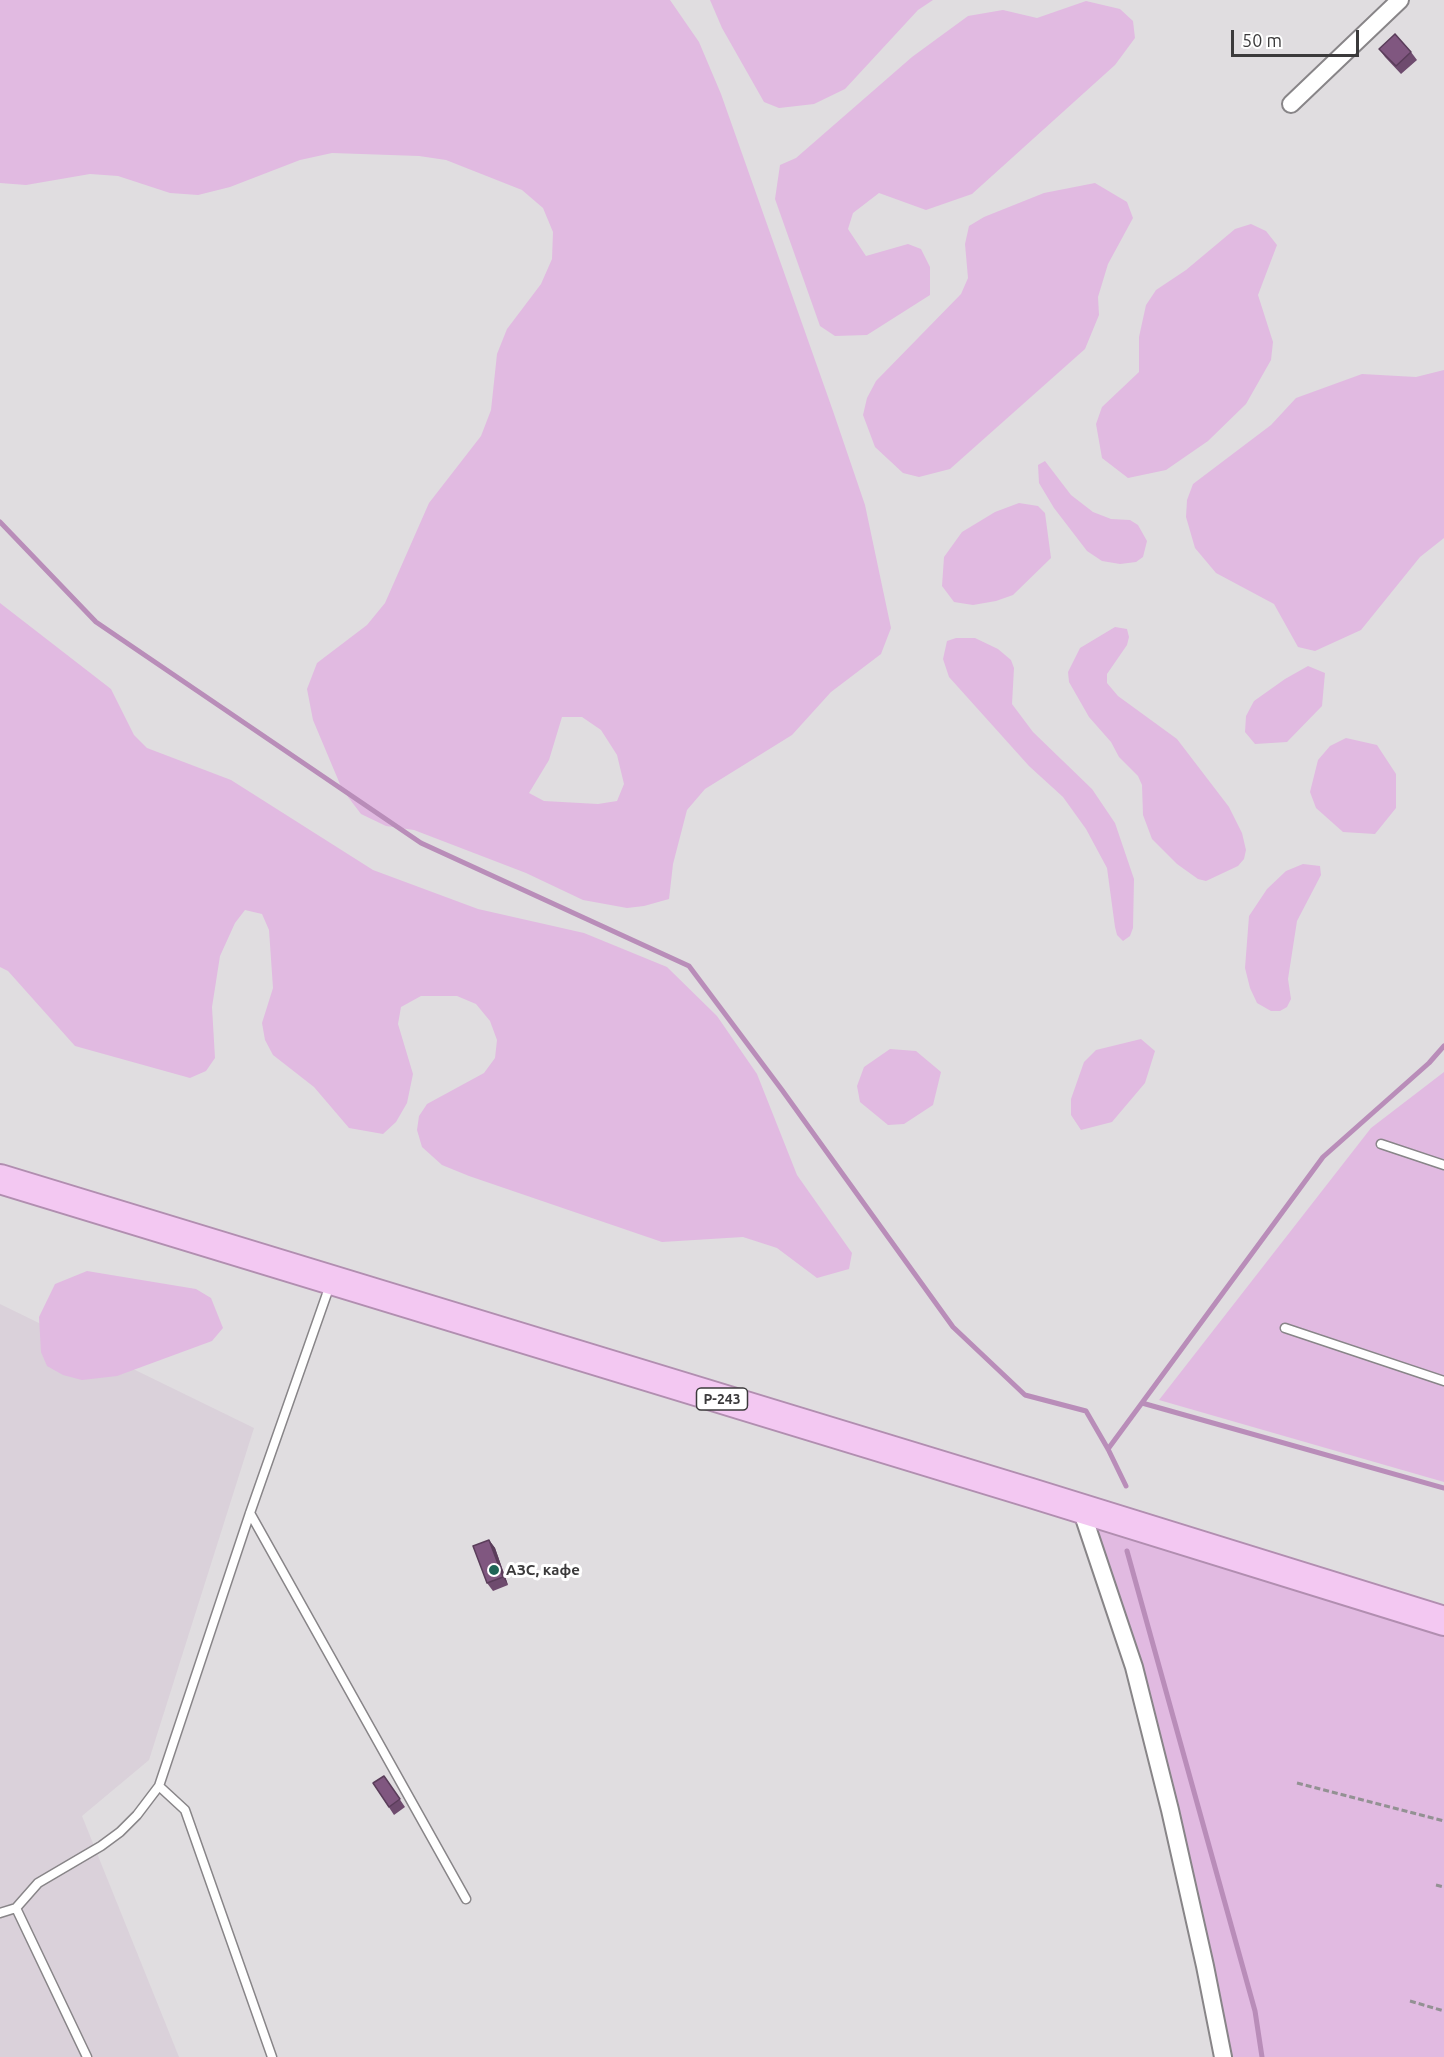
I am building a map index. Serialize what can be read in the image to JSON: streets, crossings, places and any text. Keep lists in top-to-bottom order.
{
  "streets": {
    "highway": ["Р-243"]
  },
  "places": ["АЗС, кафе"],
  "scale_bar": "50 m"
}
